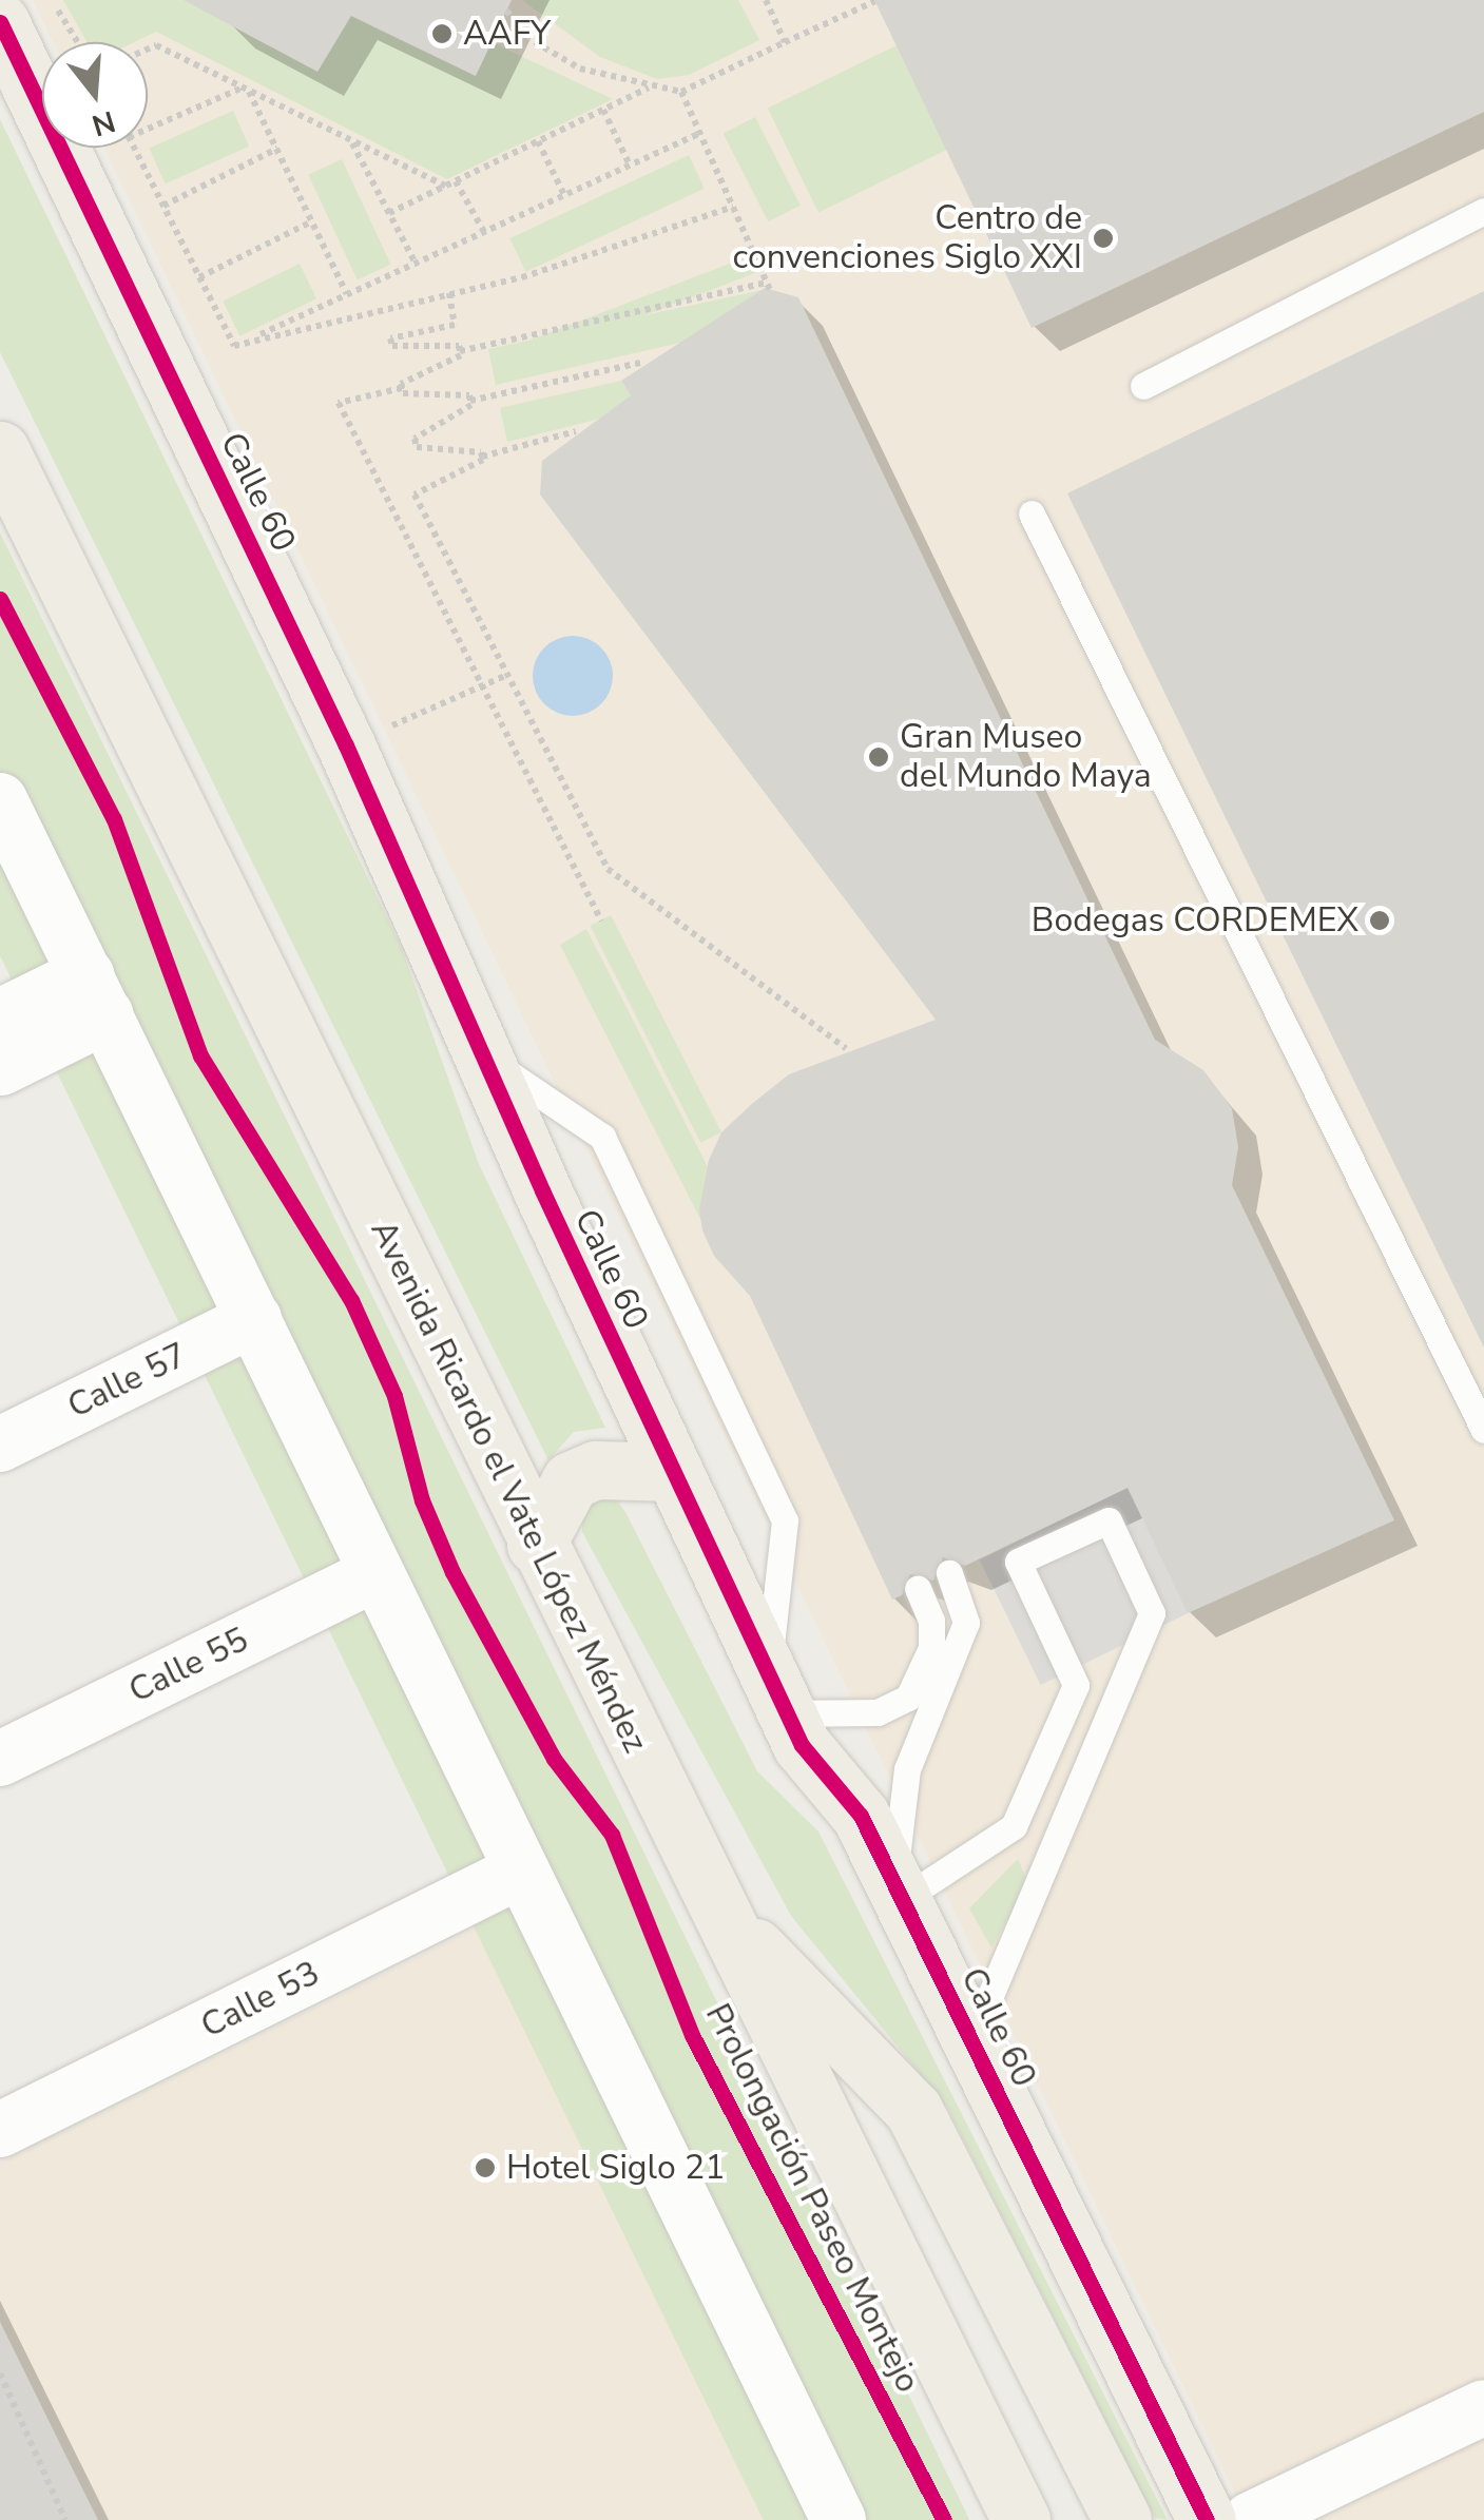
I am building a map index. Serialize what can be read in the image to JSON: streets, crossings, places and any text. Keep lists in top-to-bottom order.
{
  "streets": {
    "main road": ["Calle 60", "Avenida Ricardo el Vate López Méndez"],
    "street": ["Calle 57", "Calle 55", "Calle 53"],
    "cycle path": ["Prolongación Paseo Montejo"]
  },
  "places": [
    "AAFY",
    "Centro de convenciones Siglo XXI",
    "Gran Museo del Mundo Maya",
    "Bodegas CORDEMEX",
    "Hotel Siglo 21"
  ],
  "north": "bottom"
}
